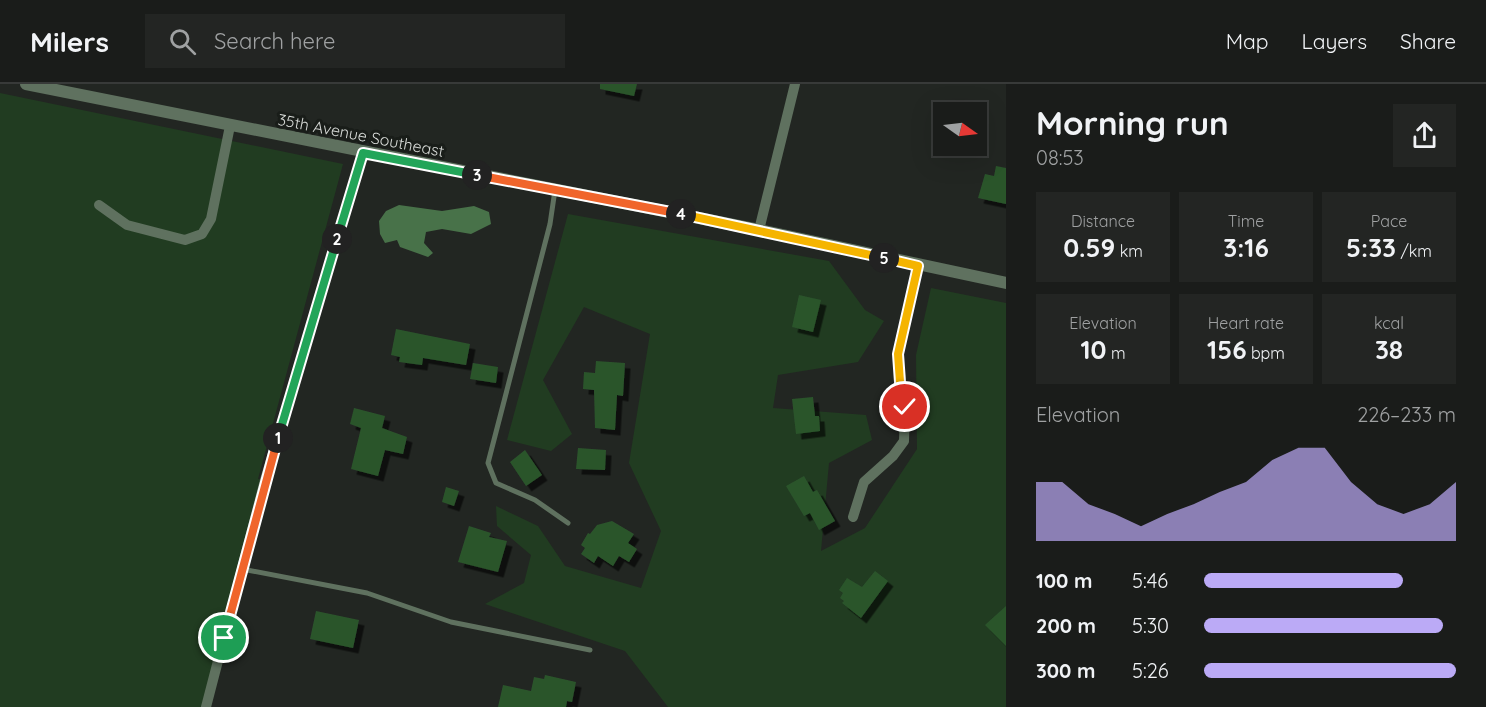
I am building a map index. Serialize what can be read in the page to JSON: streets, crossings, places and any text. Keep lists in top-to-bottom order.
{
  "streets": {
    "street": ["35th Avenue Southeast"]
  },
  "north": "right",
  "page": {
    "header": "Milers",
    "search": "Search here",
    "nav": ["Map", "Layers", "Share"],
    "heading": ["Morning run", "08:53"],
    "pins": [
      "3",
      "4",
      "2",
      "5",
      "1"
    ],
    "stats": [
      ["Distance", "0.59 km"],
      ["Time", "3:16"],
      ["Pace", "5:33 /km"],
      ["Elevation", "10 m"],
      ["Heart rate", "156 bpm"],
      ["kcal", "38"]
    ],
    "chart": ["Elevation", "226–233 m"],
    "list": [
      {
        "name": "100 m",
        "note": "5:46"
      },
      {
        "name": "200 m",
        "note": "5:30"
      },
      {
        "name": "300 m",
        "note": "5:26"
      }
    ]
  }
}
